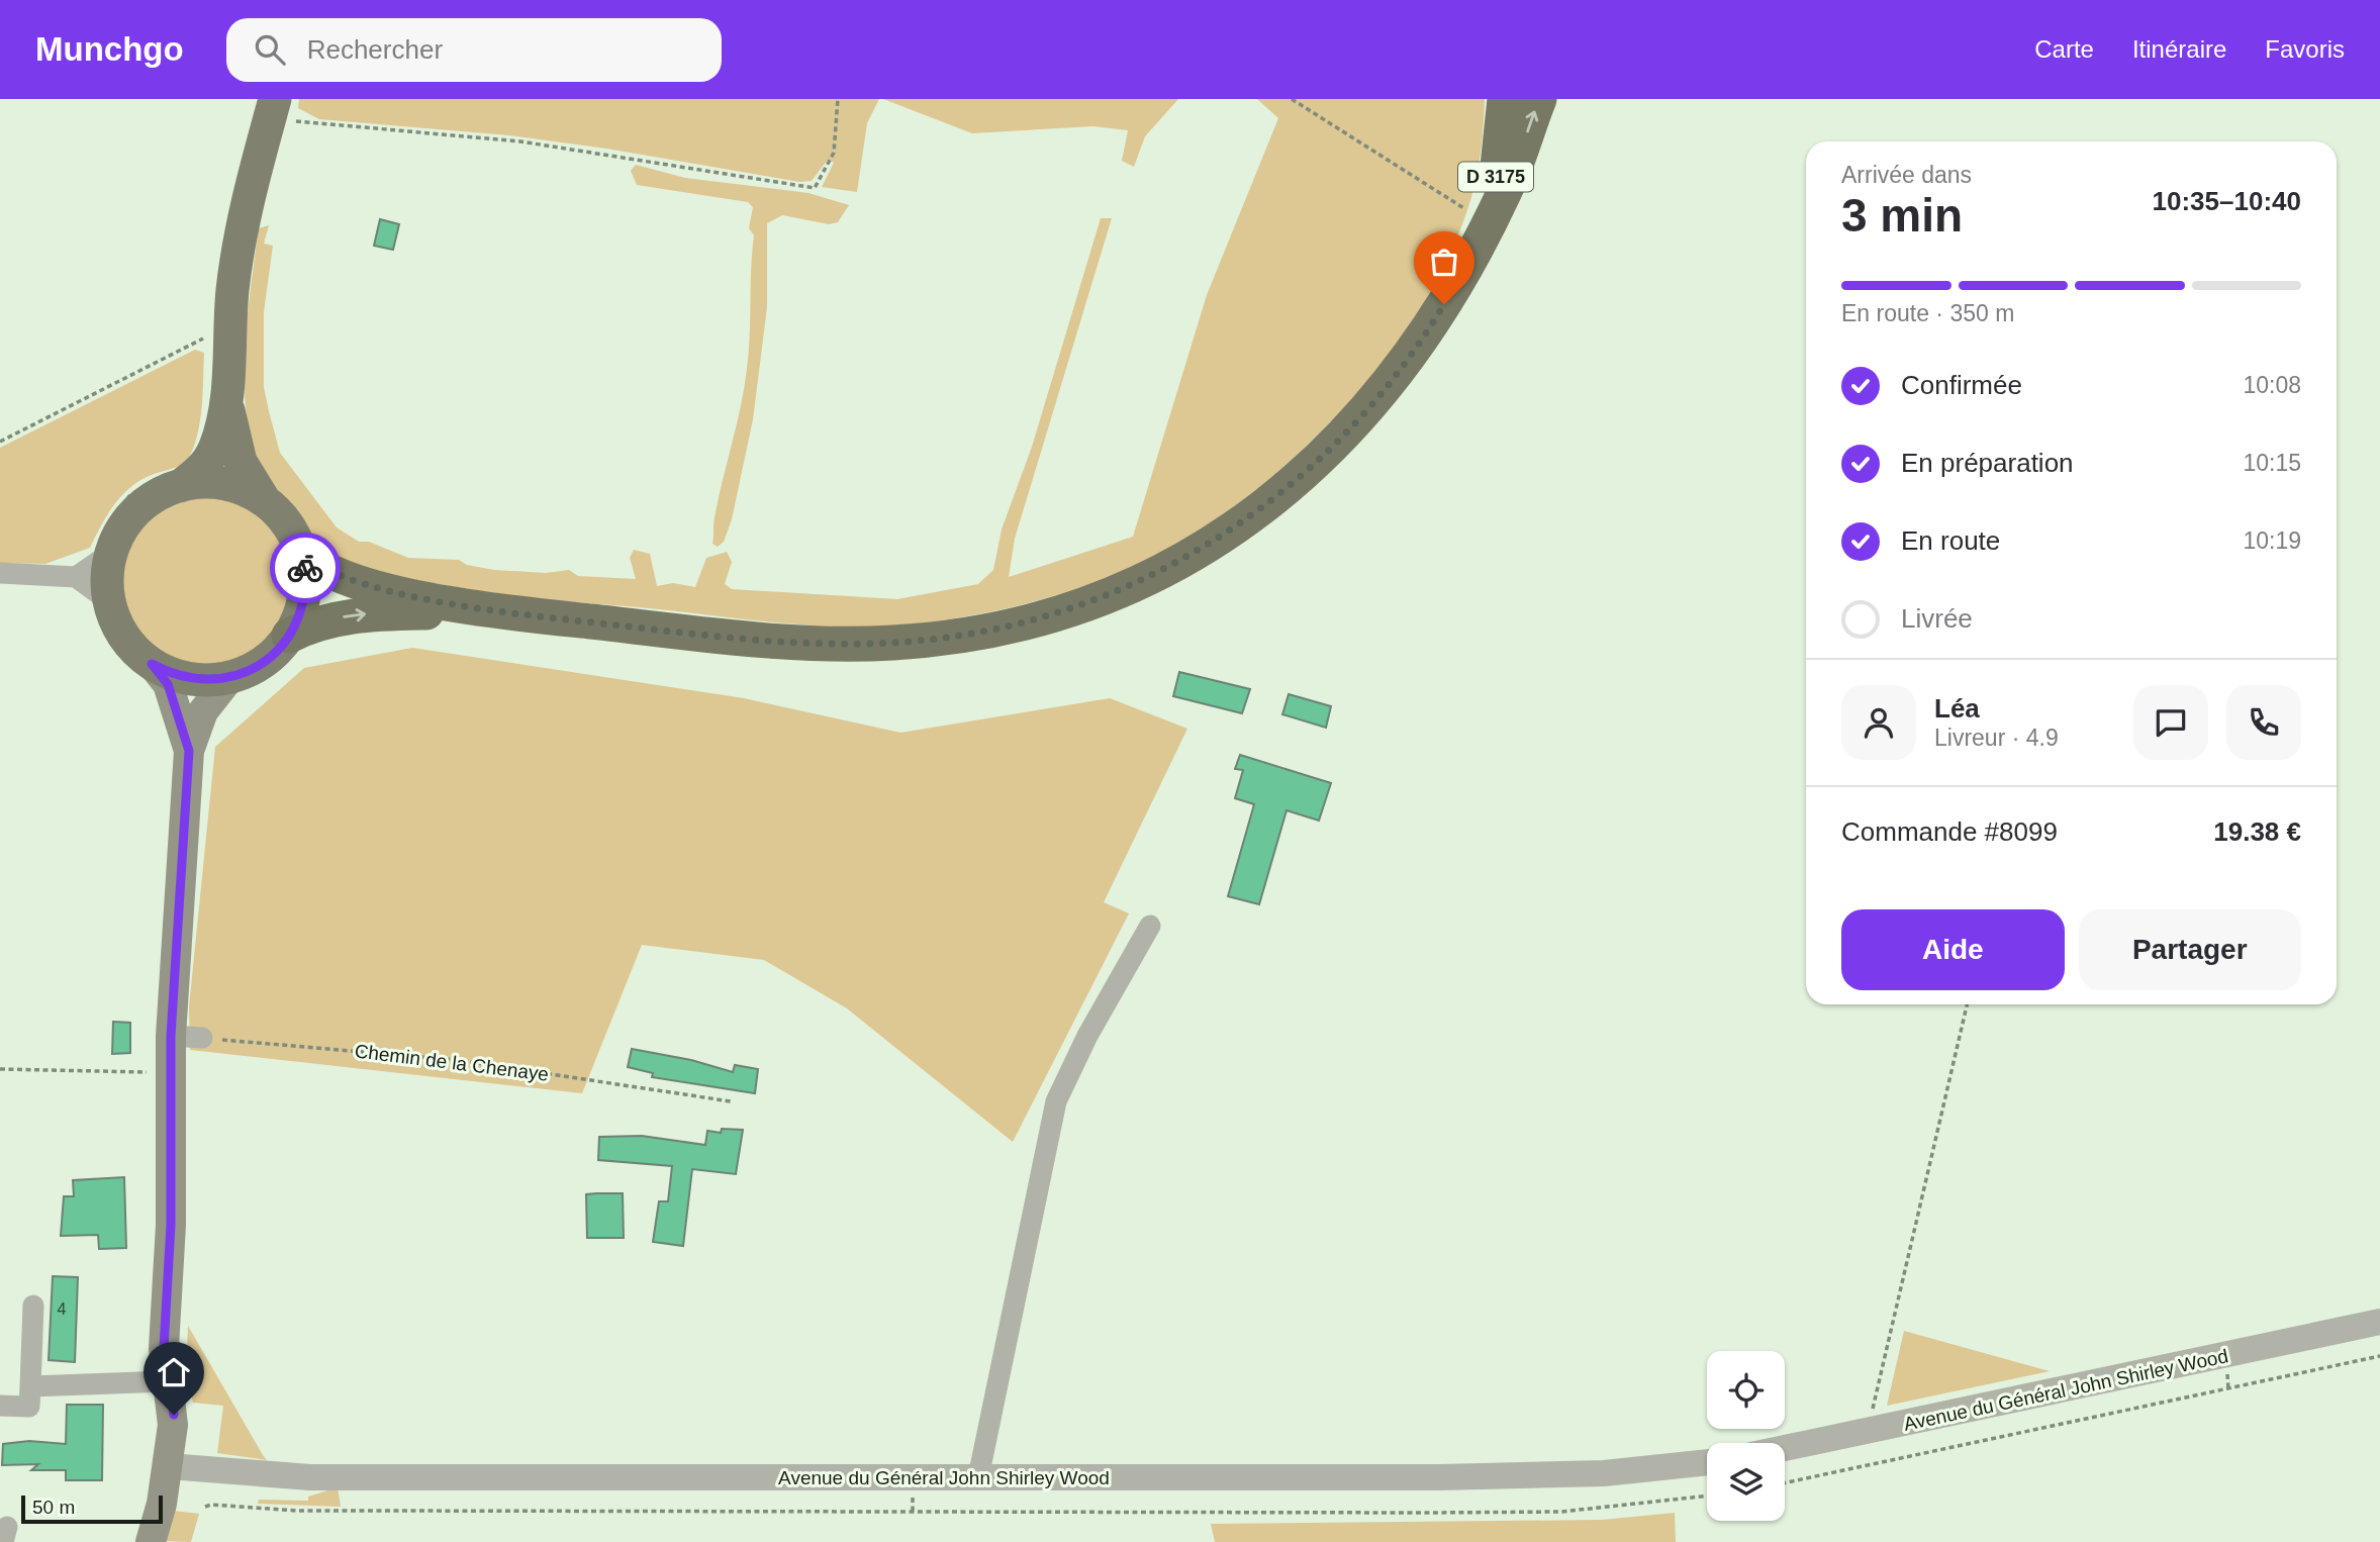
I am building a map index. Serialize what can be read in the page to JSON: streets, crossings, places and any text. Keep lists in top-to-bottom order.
{
  "streets": {
    "highway": ["D 3175"],
    "street": ["Avenue du Général John Shirley Wood"],
    "path": ["Chemin de la Chenaye"]
  },
  "house_numbers": ["4"],
  "scale_bar": "50 m",
  "page": {
    "header": "Munchgo",
    "search": "Rechercher",
    "nav": ["Carte", "Itinéraire", "Favoris"],
    "heading": ["3 min", "Arrivée dans", "10:35–10:40"],
    "panel": [
      "Léa",
      "Livreur · 4.9",
      "Commande #8099",
      "19.38 €"
    ],
    "bar": "En route · 350 m",
    "list": [
      ["Confirmée", "10:08"],
      ["En préparation", "10:15"],
      ["En route", "10:19"],
      "Livrée"
    ],
    "buttons": ["Aide", "Partager"],
    "scale": "50 m"
  }
}
